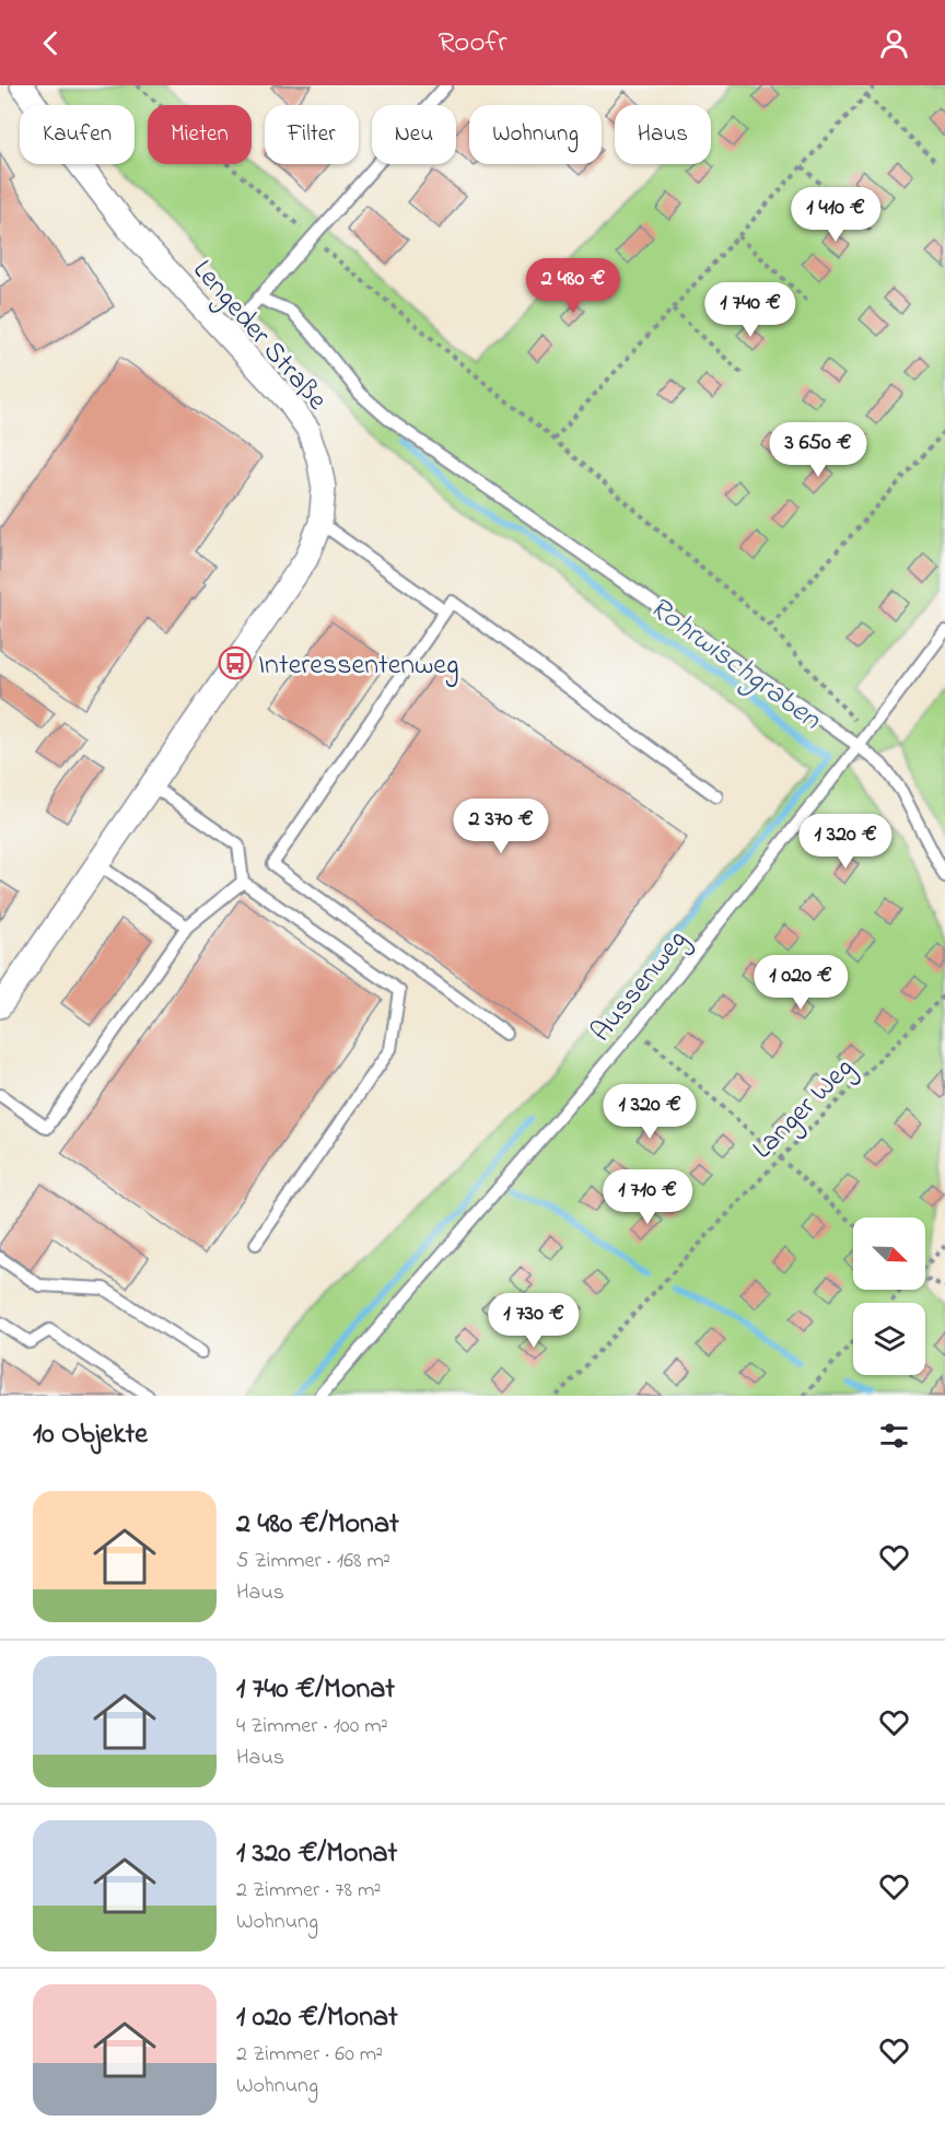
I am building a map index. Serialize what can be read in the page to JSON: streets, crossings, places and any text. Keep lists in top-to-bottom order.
{
  "streets": {
    "street": ["Lengeder Straße"],
    "lane": ["Aussenweg"],
    "path": ["Langer Weg"]
  },
  "water": ["Rohrwischgraben"],
  "places": {
    "bus stop": ["Interessentenweg"]
  },
  "north": "bottom right",
  "page": {
    "header": "Roofr",
    "chip": [
      "Kaufen",
      "Mieten",
      "Filter",
      "Neu",
      "Wohnung",
      "Haus"
    ],
    "price": [
      "1 410 €",
      "2 480 €",
      "1 740 €",
      "3 650 €",
      "2 370 €",
      "1 320 €",
      "1 020 €",
      "1 320 €",
      "1 710 €",
      "1 730 €"
    ],
    "heading": "10 Objekte",
    "list": [
      {
        "name": "2 480 €/Monat",
        "note": "5 Zimmer · 168 m² · Haus"
      },
      {
        "name": "1 740 €/Monat",
        "note": "4 Zimmer · 100 m² · Haus"
      },
      {
        "name": "1 320 €/Monat",
        "note": "2 Zimmer · 78 m² · Wohnung"
      },
      {
        "name": "1 020 €/Monat",
        "note": "2 Zimmer · 60 m² · Wohnung"
      }
    ]
  }
}
